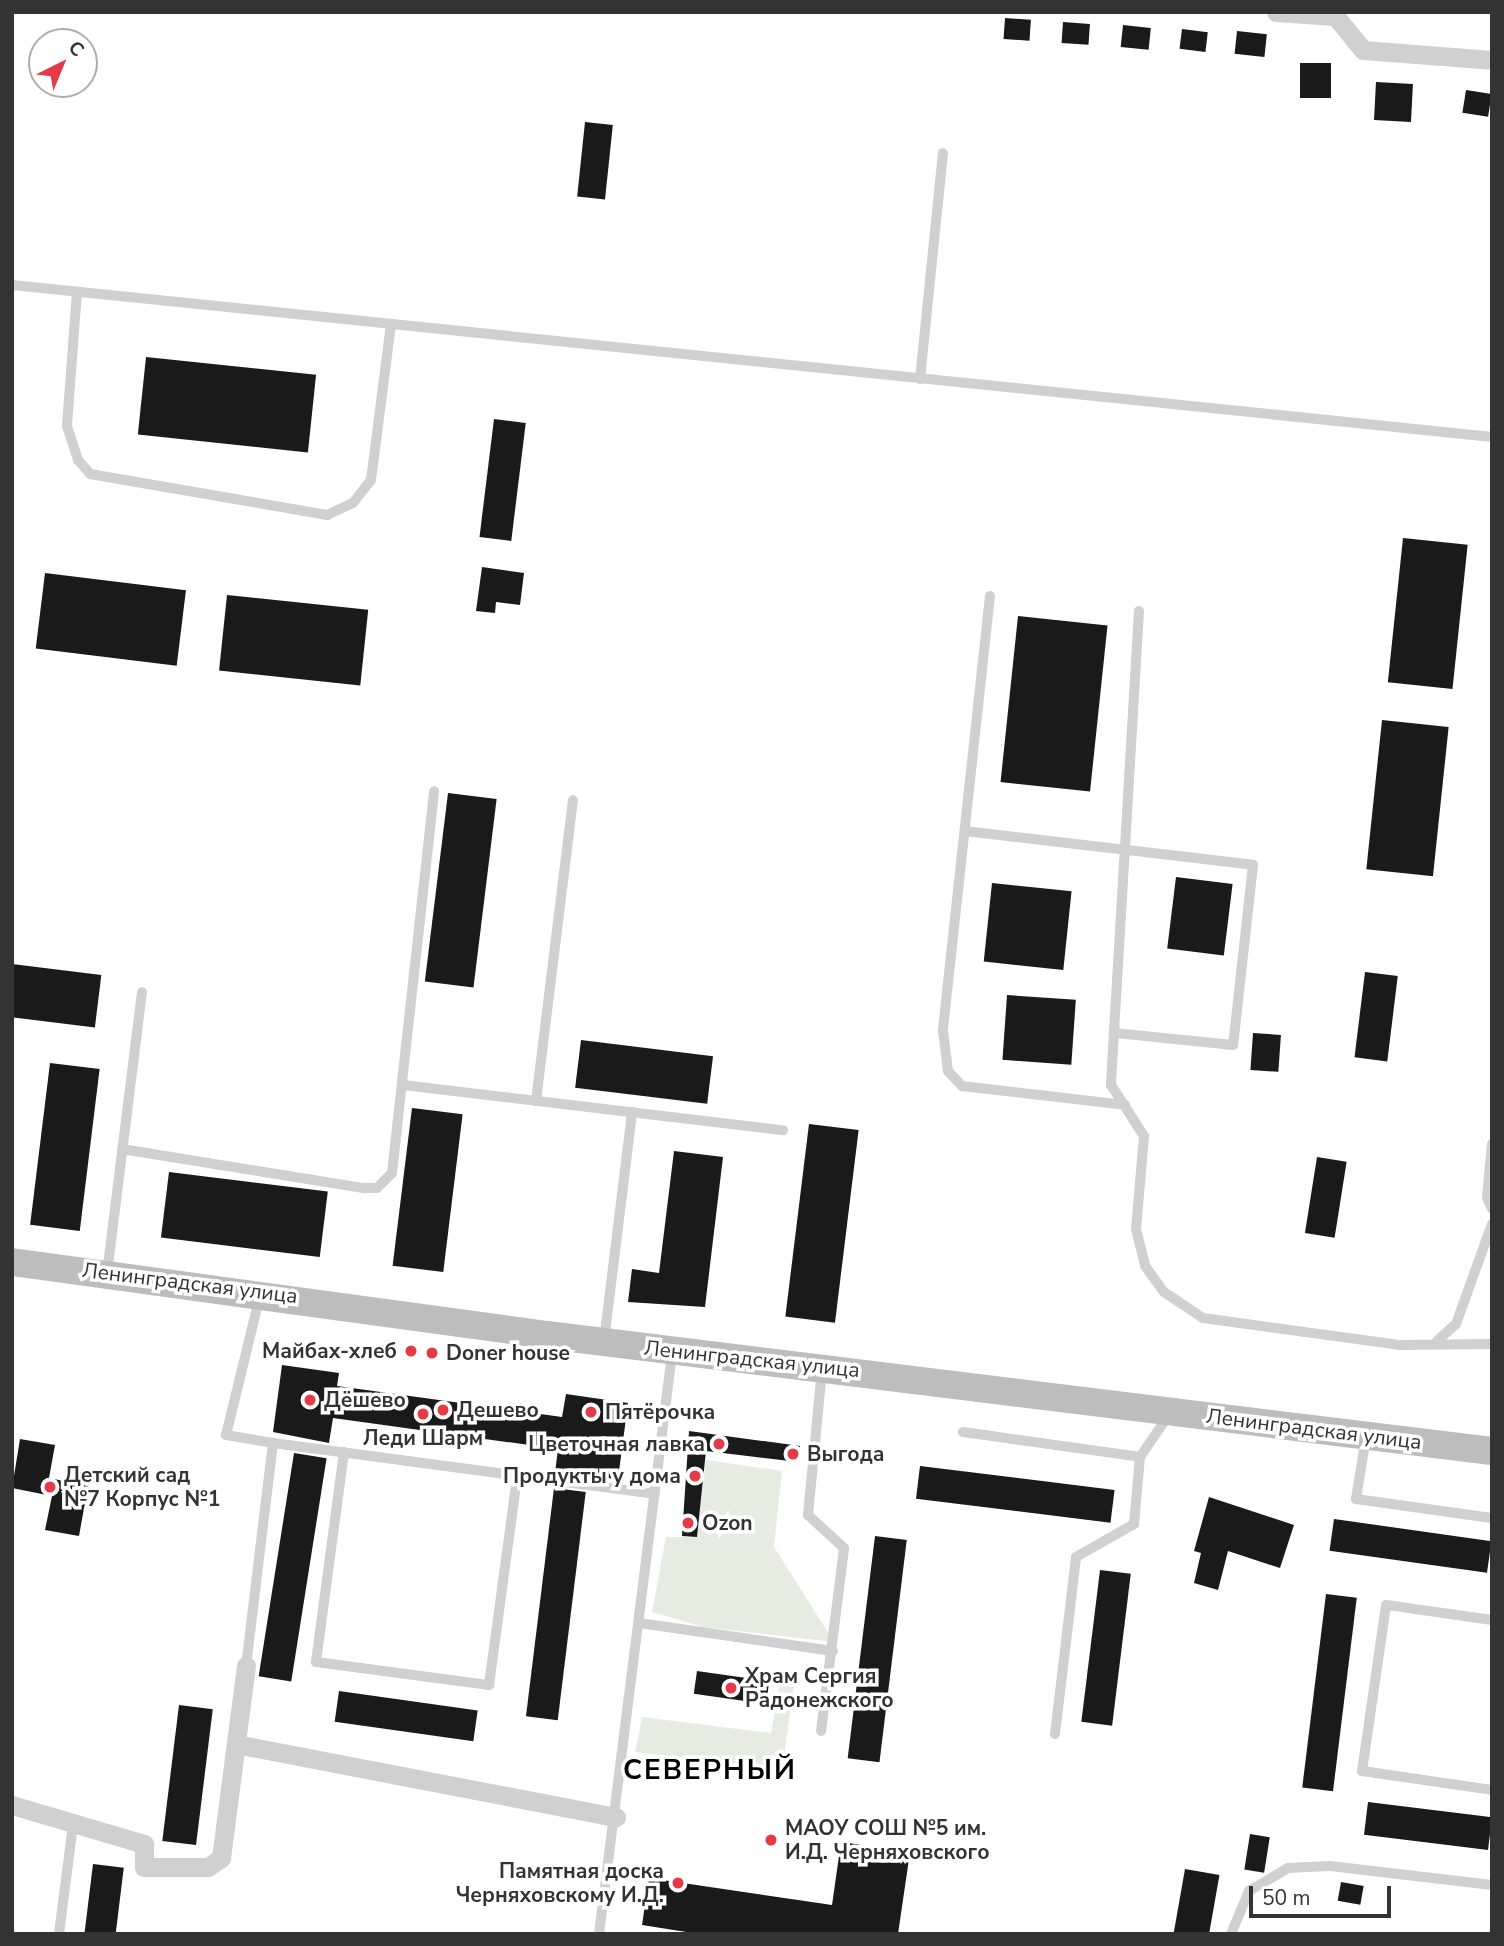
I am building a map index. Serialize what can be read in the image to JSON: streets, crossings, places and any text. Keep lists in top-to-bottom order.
{
  "streets": {
    "street": ["Ленинградская улица"]
  },
  "districts": ["СЕВЕРНЫЙ"],
  "places": [
    "Майбах-хлеб",
    "Doner house",
    "Дёшево",
    "Дешево",
    "Пятёрочка",
    "Леди Шарм",
    "Цветочная лавка",
    "Выгода",
    "Продукты у дома",
    "Детский сад №7 Корпус №1",
    "Ozon",
    "Храм Сергия Радонежского",
    "МАОУ СОШ №5 им. И.Д. Черняховского",
    "Памятная доска Черняховскому И.Д."
  ],
  "scale_bar": "50 m",
  "north": "top right"
}
